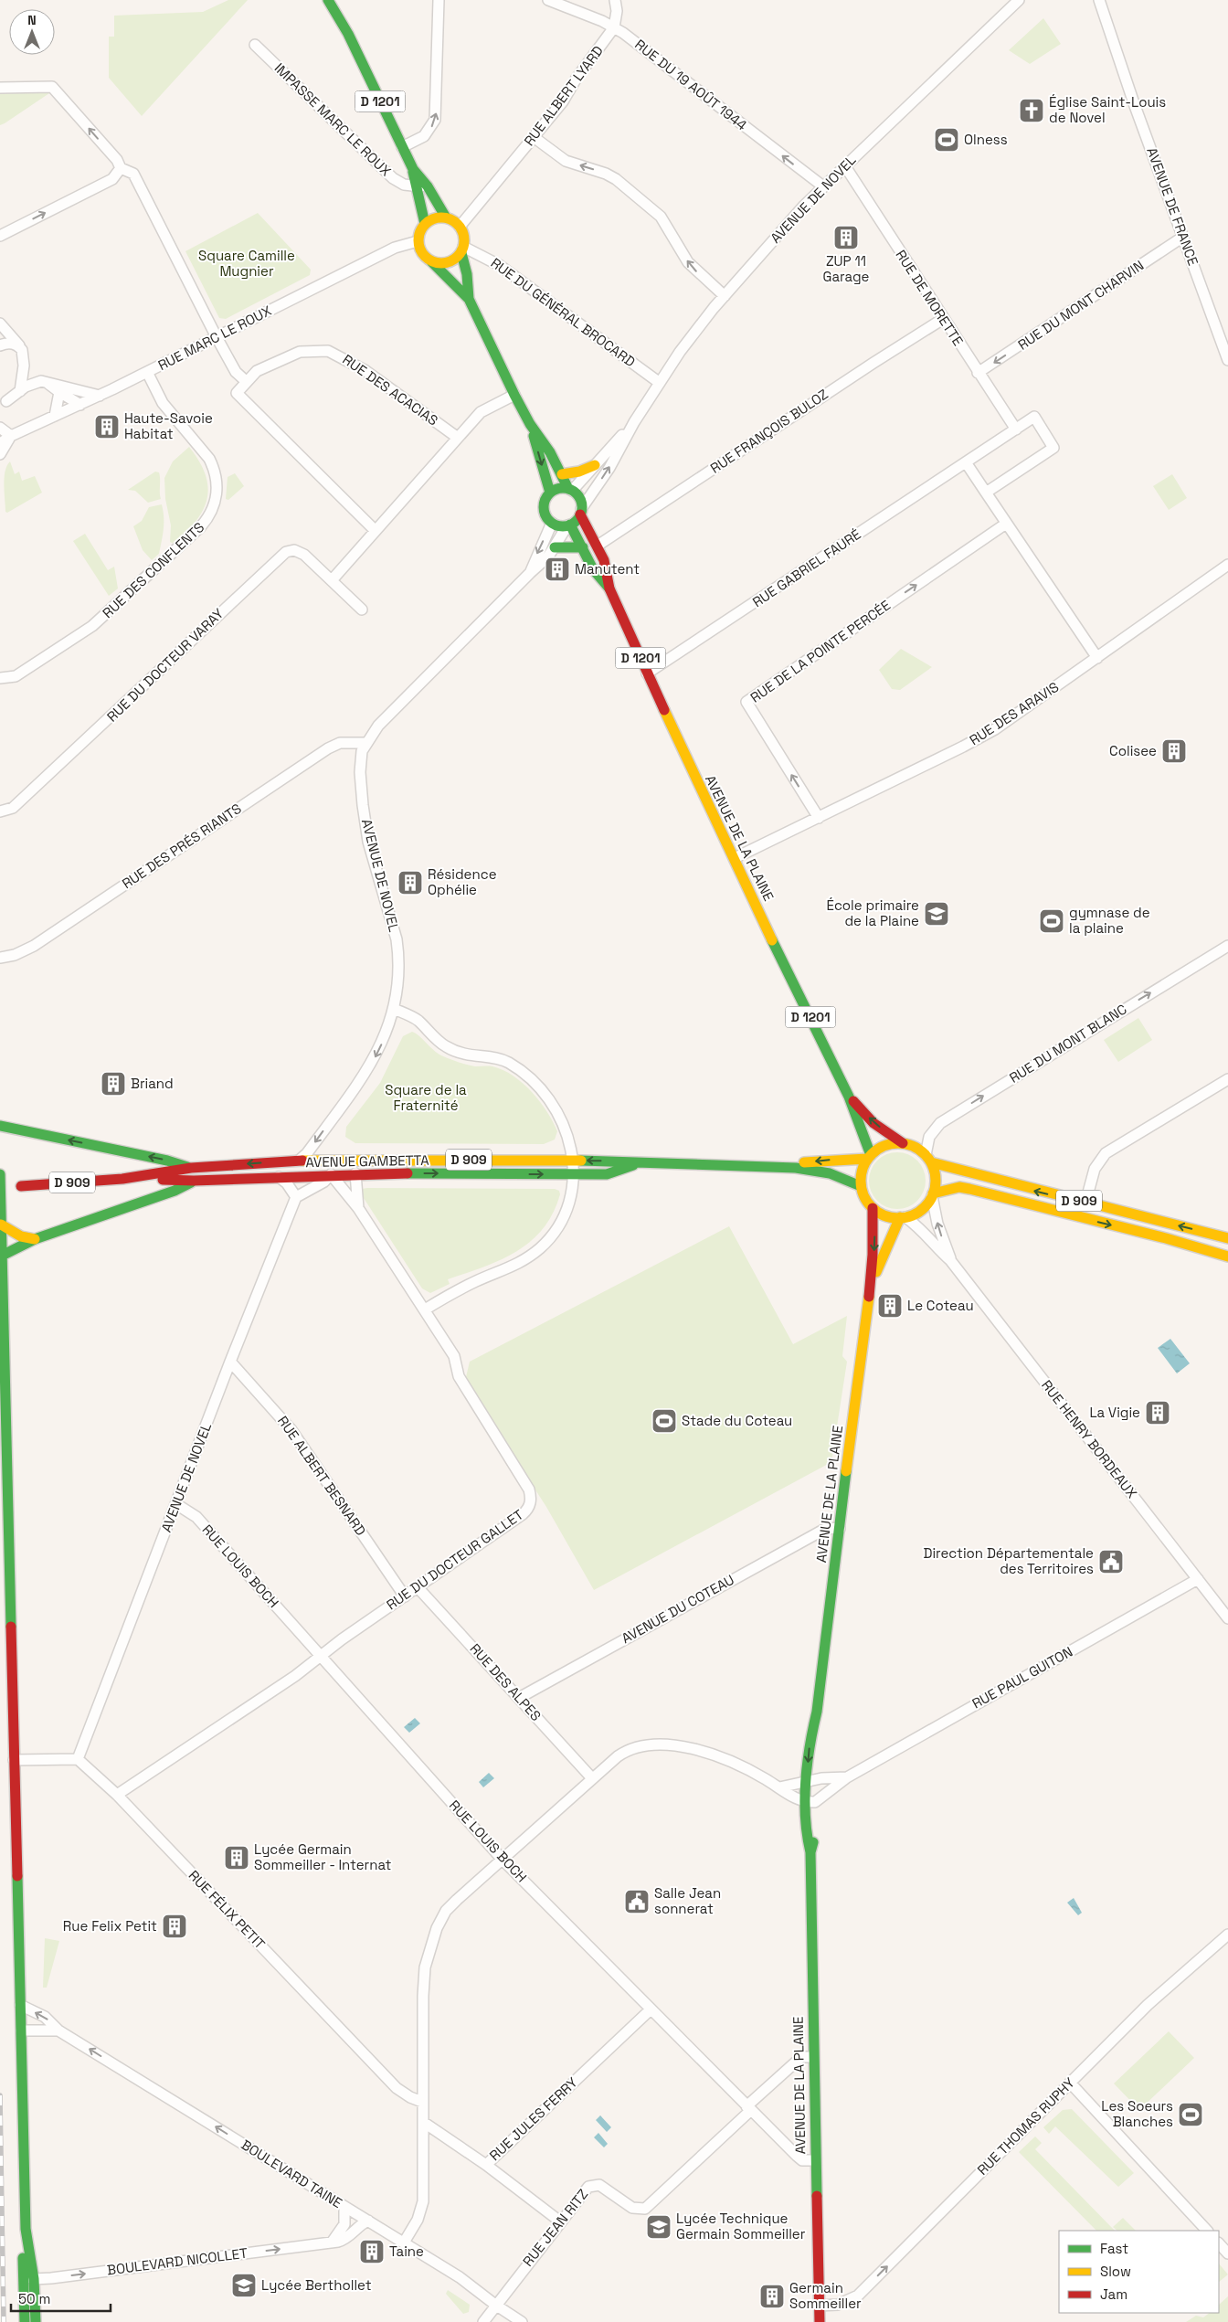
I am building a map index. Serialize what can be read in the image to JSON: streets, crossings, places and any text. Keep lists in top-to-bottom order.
{
  "streets": {
    "main road": [
      "D 1201",
      "AVENUE DE LA PLAINE",
      "D 909",
      "AVENUE GAMBETTA"
    ],
    "street": [
      "RUE DU 19 AOÛT 1944",
      "RUE ALBERT LYARD",
      "IMPASSE MARC LE ROUX",
      "AVENUE DE NOVEL",
      "AVENUE DE FRANCE",
      "RUE DE MORETTE",
      "RUE DU MONT CHARVIN",
      "RUE DU GÉNÉRAL BROCARD",
      "RUE MARC LE ROUX",
      "RUE DES ACACIAS",
      "RUE FRANÇOIS BULOZ",
      "RUE GABRIEL FAURÉ",
      "RUE DES CONFLENTS",
      "RUE DE LA POINTE PERCÉE",
      "RUE DU DOCTEUR VARAY",
      "RUE DES ARAVIS",
      "RUE DES PRÉS RIANTS",
      "RUE DU MONT BLANC",
      "RUE HENRY BORDEAUX",
      "RUE ALBERT BESNARD",
      "RUE DU DOCTEUR GALLET",
      "RUE LOUIS BOCH",
      "AVENUE DU COTEAU",
      "RUE PAUL GUITON",
      "RUE DES ALPES",
      "RUE FÉLIX PETIT",
      "RUE JULES FERRY",
      "RUE THOMAS RUPHY",
      "BOULEVARD TAINE",
      "RUE JEAN RITZ",
      "BOULEVARD NICOLLET"
    ]
  },
  "crossings": [
    ["RUE DU 19 AOÛT 1944", "RUE ALBERT LYARD"],
    ["RUE DU 19 AOÛT 1944", "AVENUE DE NOVEL"],
    ["RUE ALBERT LYARD", "D 1201"],
    ["RUE ALBERT LYARD", "RUE DU GÉNÉRAL BROCARD"],
    ["RUE ALBERT LYARD", "RUE MARC LE ROUX"],
    ["D 1201", "IMPASSE MARC LE ROUX"],
    ["D 1201", "RUE DU GÉNÉRAL BROCARD"],
    ["D 1201", "RUE MARC LE ROUX"],
    ["AVENUE DE NOVEL", "RUE DE MORETTE"],
    ["AVENUE DE NOVEL", "RUE DU GÉNÉRAL BROCARD"],
    ["AVENUE DE NOVEL", "AVENUE DE LA PLAINE"],
    ["AVENUE DE NOVEL", "RUE DES PRÉS RIANTS"],
    ["AVENUE DE NOVEL", "AVENUE GAMBETTA"],
    ["AVENUE DE NOVEL", "RUE ALBERT BESNARD"],
    ["AVENUE DE NOVEL", "RUE LOUIS BOCH"],
    ["AVENUE DE NOVEL", "RUE FÉLIX PETIT"],
    ["AVENUE DE FRANCE", "RUE DU MONT CHARVIN"],
    ["RUE DE MORETTE", "RUE DU MONT CHARVIN"],
    ["RUE DE MORETTE", "RUE FRANÇOIS BULOZ"],
    ["RUE DU GÉNÉRAL BROCARD", "RUE MARC LE ROUX"],
    ["RUE MARC LE ROUX", "RUE DES CONFLENTS"],
    ["RUE FRANÇOIS BULOZ", "AVENUE DE LA PLAINE"],
    ["RUE GABRIEL FAURÉ", "AVENUE DE LA PLAINE"],
    ["RUE DE LA POINTE PERCÉE", "RUE DES ARAVIS"],
    ["RUE DES ARAVIS", "AVENUE DE LA PLAINE"],
    ["AVENUE DE LA PLAINE", "RUE DU MONT BLANC"],
    ["AVENUE DE LA PLAINE", "D 909"],
    ["AVENUE DE LA PLAINE", "AVENUE GAMBETTA"],
    ["AVENUE DE LA PLAINE", "RUE HENRY BORDEAUX"],
    ["AVENUE DE LA PLAINE", "RUE LOUIS BOCH"],
    ["AVENUE DE LA PLAINE", "AVENUE DU COTEAU"],
    ["AVENUE DE LA PLAINE", "RUE PAUL GUITON"],
    ["AVENUE DE LA PLAINE", "RUE THOMAS RUPHY"],
    ["AVENUE DE LA PLAINE", "RUE JEAN RITZ"],
    ["RUE DU MONT BLANC", "D 909"],
    ["RUE DU MONT BLANC", "AVENUE GAMBETTA"],
    ["RUE DU MONT BLANC", "RUE HENRY BORDEAUX"],
    ["D 909", "AVENUE GAMBETTA"],
    ["D 909", "RUE HENRY BORDEAUX"],
    ["AVENUE GAMBETTA", "RUE HENRY BORDEAUX"],
    ["AVENUE GAMBETTA", "RUE DU DOCTEUR GALLET"],
    ["RUE HENRY BORDEAUX", "RUE PAUL GUITON"],
    ["RUE ALBERT BESNARD", "RUE DU DOCTEUR GALLET"],
    ["RUE DU DOCTEUR GALLET", "RUE LOUIS BOCH"],
    ["RUE DU DOCTEUR GALLET", "RUE DES ALPES"],
    ["RUE DU DOCTEUR GALLET", "RUE FÉLIX PETIT"],
    ["RUE LOUIS BOCH", "RUE JULES FERRY"],
    ["RUE LOUIS BOCH", "RUE JEAN RITZ"],
    ["AVENUE DU COTEAU", "RUE DES ALPES"],
    ["RUE JULES FERRY", "RUE JEAN RITZ"],
    ["BOULEVARD TAINE", "RUE JEAN RITZ"],
    ["BOULEVARD TAINE", "BOULEVARD NICOLLET"]
  ],
  "one_way": [
    "RUE DU 19 AOÛT 1944",
    "RUE DU MONT CHARVIN",
    "RUE DU MONT BLANC",
    "RUE THOMAS RUPHY",
    "BOULEVARD TAINE",
    "BOULEVARD NICOLLET"
  ],
  "parks": ["Square Camille Mugnier", "Square de la Fraternité"],
  "places": {
    "church": ["Église Saint-Louis de Novel"],
    "sports": [
      "Olness",
      "gymnase de la plaine",
      "Stade du Coteau",
      "Les Soeurs Blanches"
    ],
    "building": [
      "ZUP 11 Garage",
      "Haute-Savoie Habitat",
      "Manutent",
      "Colisee",
      "Résidence Ophélie",
      "Briand",
      "Le Coteau",
      "La Vigie",
      "Lycée Germain Sommeiller - Internat",
      "Rue Felix Petit",
      "Taine",
      "Germain Sommeiller"
    ],
    "school or university": ["École primaire de la Plaine", "Lycée Technique Germain Sommeiller", "Lycée Berthollet"],
    "public building": ["Direction Départementale des Territoires", "Salle Jean sonnerat"]
  },
  "legend": ["Fast", "Slow", "Jam"],
  "scale_bar": "50 m",
  "north": "top"
}
